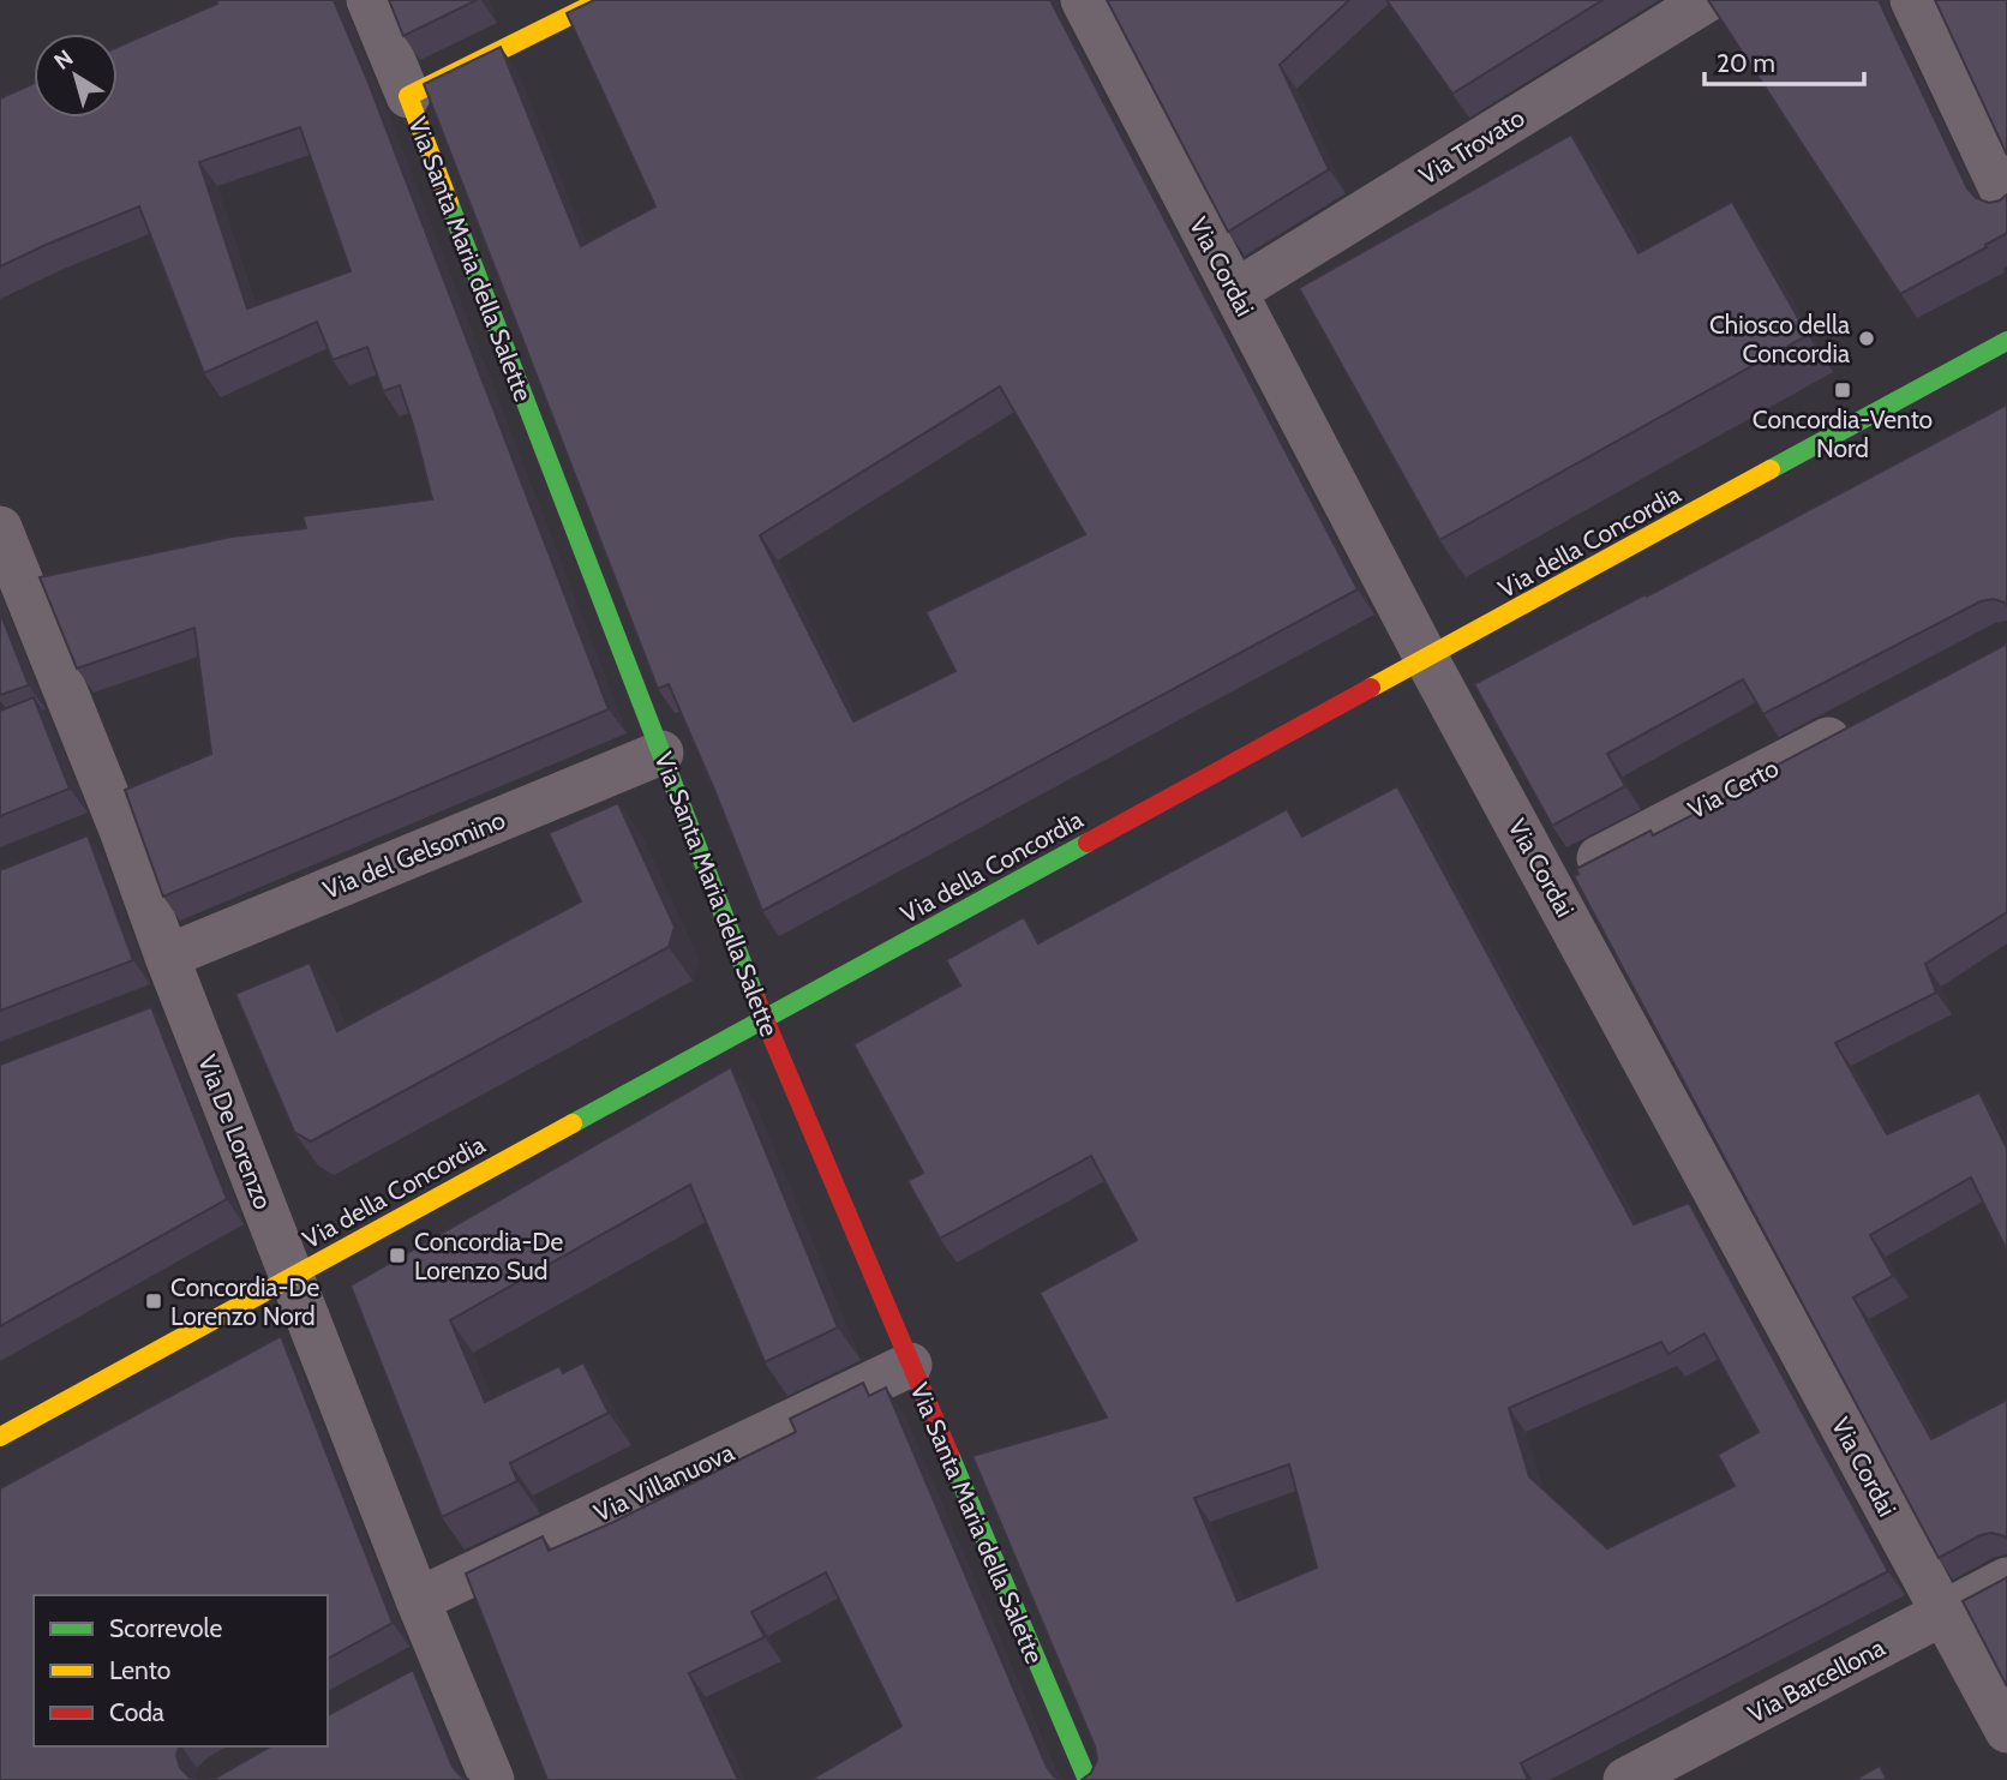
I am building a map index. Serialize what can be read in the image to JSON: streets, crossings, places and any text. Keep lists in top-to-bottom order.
{
  "streets": {
    "main road": ["Via Santa Maria della Salette", "Via della Concordia"],
    "street": [
      "Via Trovato",
      "Via Cordai",
      "Via Certo",
      "Via del Gelsomino",
      "Via De Lorenzo",
      "Via Villanuova",
      "Via Barcellona"
    ]
  },
  "crossings": [
    ["Via Trovato", "Via Cordai"],
    ["Via Santa Maria della Salette", "Via della Concordia"],
    ["Via Santa Maria della Salette", "Via del Gelsomino"],
    ["Via Santa Maria della Salette", "Via Villanuova"],
    ["Via Cordai", "Via della Concordia"],
    ["Via Cordai", "Via Certo"],
    ["Via Cordai", "Via Barcellona"],
    ["Via della Concordia", "Via De Lorenzo"],
    ["Via del Gelsomino", "Via De Lorenzo"],
    ["Via De Lorenzo", "Via Villanuova"]
  ],
  "places": {
    "other": ["Chiosco della Concordia"],
    "transit": ["Concordia-Vento Nord", "Concordia-De Lorenzo Sud", "Concordia-De Lorenzo Nord"]
  },
  "legend": ["Scorrevole", "Lento", "Coda"],
  "scale_bar": "20 m",
  "north": "top left"
}
